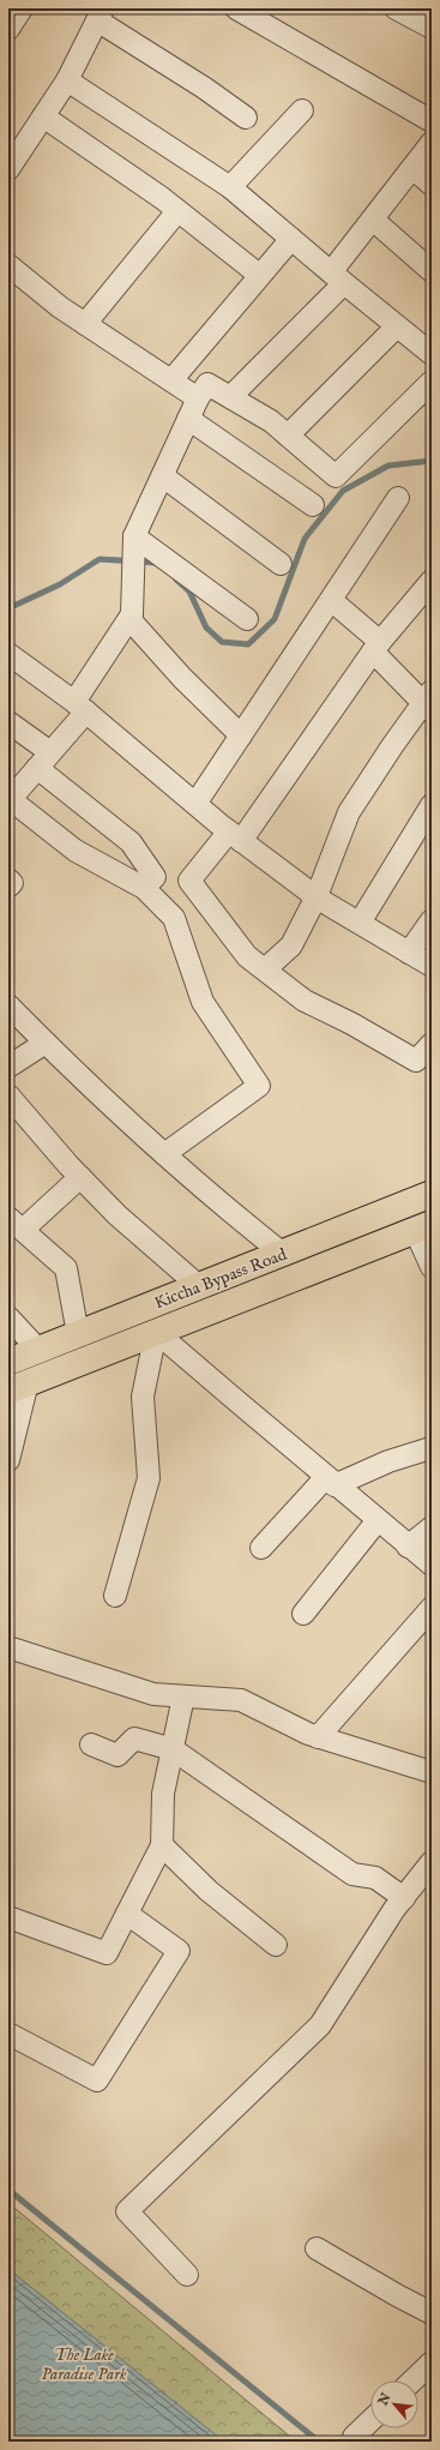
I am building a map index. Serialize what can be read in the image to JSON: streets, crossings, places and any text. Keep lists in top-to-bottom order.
{
  "streets": {
    "main road": ["Kiccha Bypass Road"]
  },
  "parks": ["The Lake Paradise Park"],
  "north": "top left"
}
